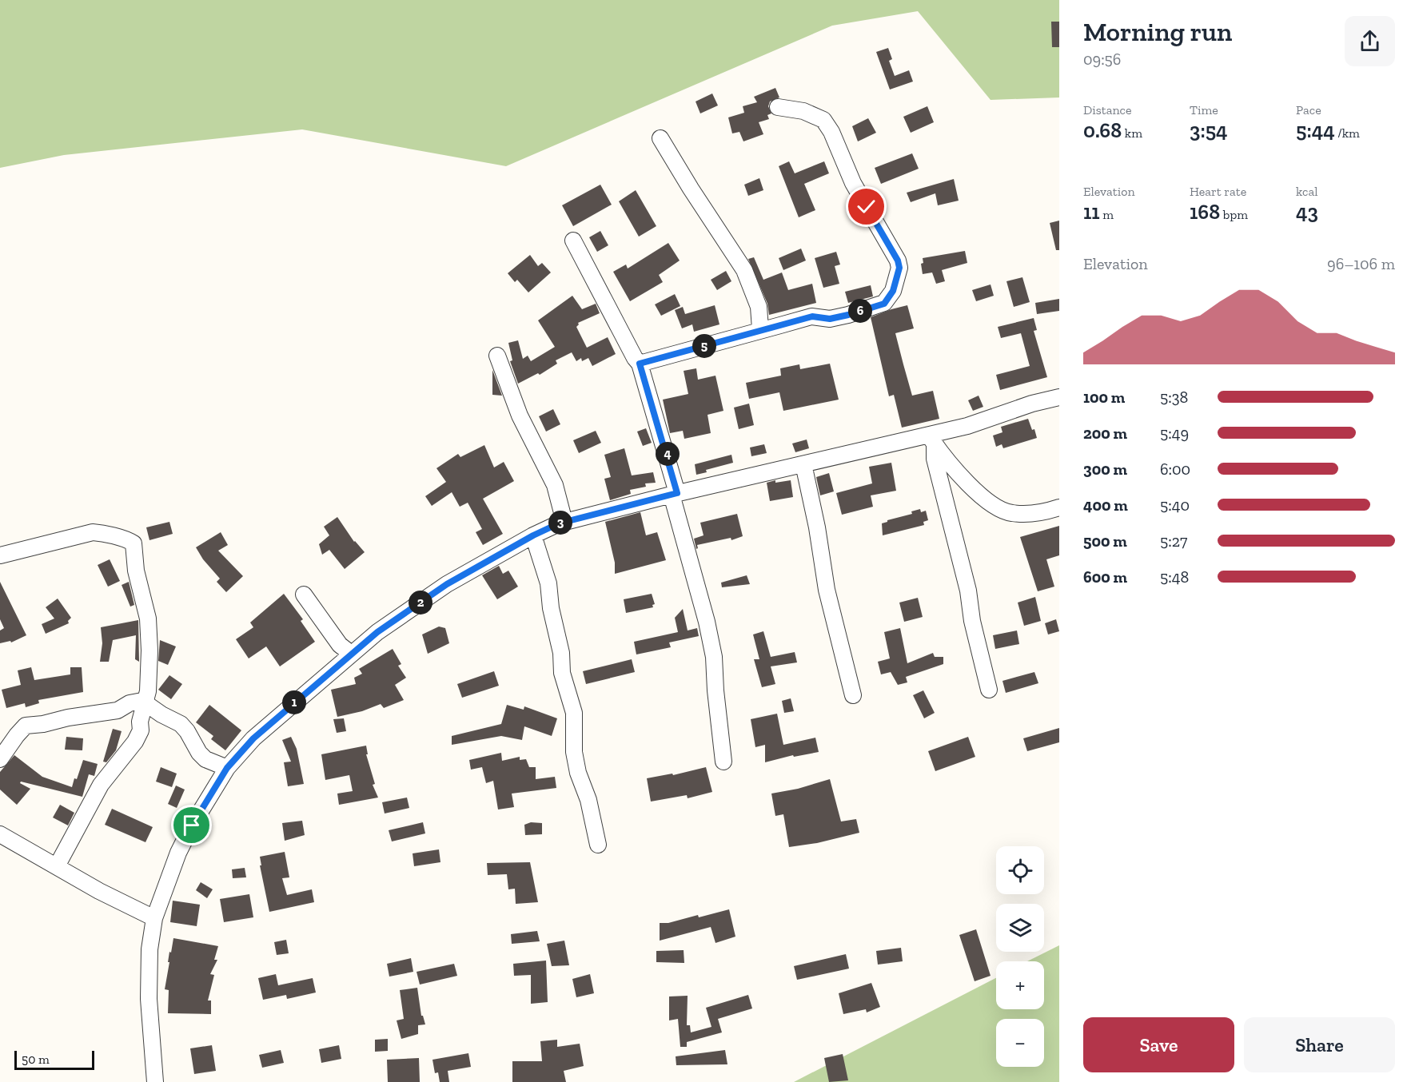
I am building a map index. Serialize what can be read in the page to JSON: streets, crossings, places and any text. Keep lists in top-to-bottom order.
{
  "scale_bar": "50 m",
  "page": {
    "heading": ["Morning run", "09:56"],
    "stats": [
      ["Distance", "0.68 km"],
      ["Time", "3:54"],
      ["Pace", "5:44 /km"],
      ["Elevation", "11 m"],
      ["Heart rate", "168 bpm"],
      ["kcal", "43"]
    ],
    "chart": ["Elevation", "96–106 m"],
    "pins": [
      "6",
      "5",
      "4",
      "3",
      "2",
      "1"
    ],
    "list": [
      {
        "name": "100 m",
        "note": "5:38"
      },
      {
        "name": "200 m",
        "note": "5:49"
      },
      {
        "name": "300 m",
        "note": "6:00"
      },
      {
        "name": "400 m",
        "note": "5:40"
      },
      {
        "name": "500 m",
        "note": "5:27"
      },
      {
        "name": "600 m",
        "note": "5:48"
      }
    ],
    "map_buttons": ["+", "−"],
    "buttons": ["Save", "Share"],
    "scale": "50 m"
  }
}
